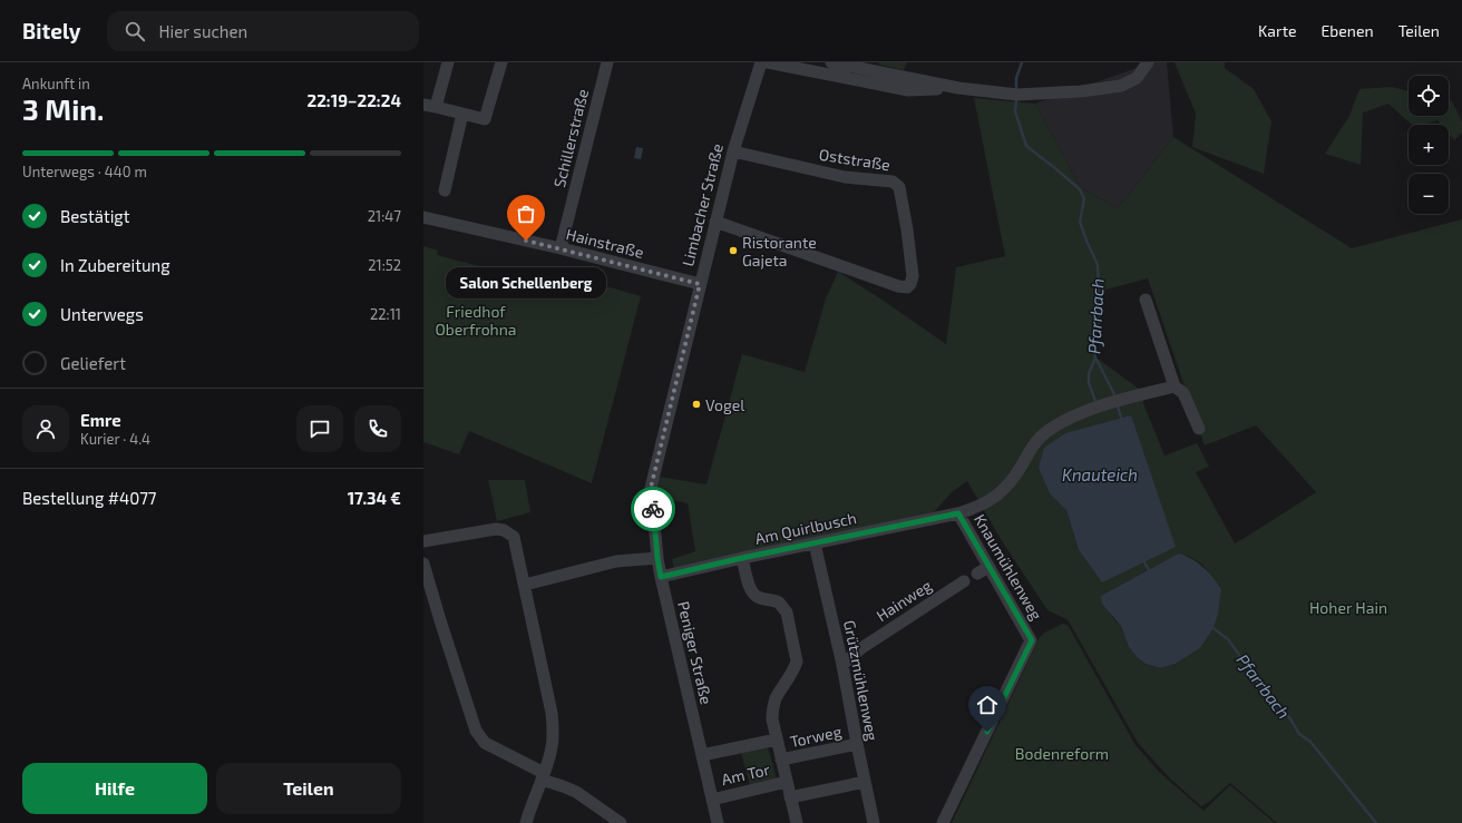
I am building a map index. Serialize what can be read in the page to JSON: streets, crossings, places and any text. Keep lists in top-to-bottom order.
{
  "streets": {
    "street": [
      "Schillerstraße",
      "Oststraße",
      "Limbacher Straße",
      "Hainstraße",
      "Am Quirlbusch",
      "Knaumühlenweg",
      "Hainweg",
      "Peniger Straße",
      "Grützmühlenweg",
      "Torweg",
      "Am Tor"
    ]
  },
  "crossings": [
    ["Schillerstraße", "Hainstraße"],
    ["Oststraße", "Limbacher Straße"],
    ["Limbacher Straße", "Hainstraße"],
    ["Limbacher Straße", "Peniger Straße"],
    ["Am Quirlbusch", "Knaumühlenweg"],
    ["Am Quirlbusch", "Peniger Straße"],
    ["Am Quirlbusch", "Grützmühlenweg"],
    ["Am Quirlbusch", "Am Tor"],
    ["Hainweg", "Grützmühlenweg"],
    ["Peniger Straße", "Am Tor"],
    ["Grützmühlenweg", "Torweg"],
    ["Torweg", "Am Tor"]
  ],
  "water": ["Pfarrbach", "Knauteich"],
  "parks": ["Friedhof Oberfrohna", "Hoher Hain", "Bodenreform"],
  "places": ["Salon Schellenberg", "Ristorante Gajeta", "Vogel"],
  "page": {
    "header": "Bitely",
    "search": "Hier suchen",
    "nav": ["Karte", "Ebenen", "Teilen"],
    "heading": ["3 Min.", "Ankunft in", "22:19–22:24"],
    "panel": [
      "Emre",
      "Kurier · 4.4",
      "Bestellung #4077",
      "17.34 €"
    ],
    "map_buttons": ["+", "−"],
    "bar": "Unterwegs · 440 m",
    "list": [
      ["Bestätigt", "21:47"],
      ["In Zubereitung", "21:52"],
      ["Unterwegs", "22:11"],
      "Geliefert"
    ],
    "bubble": "Salon Schellenberg",
    "buttons": ["Hilfe", "Teilen"]
  }
}
